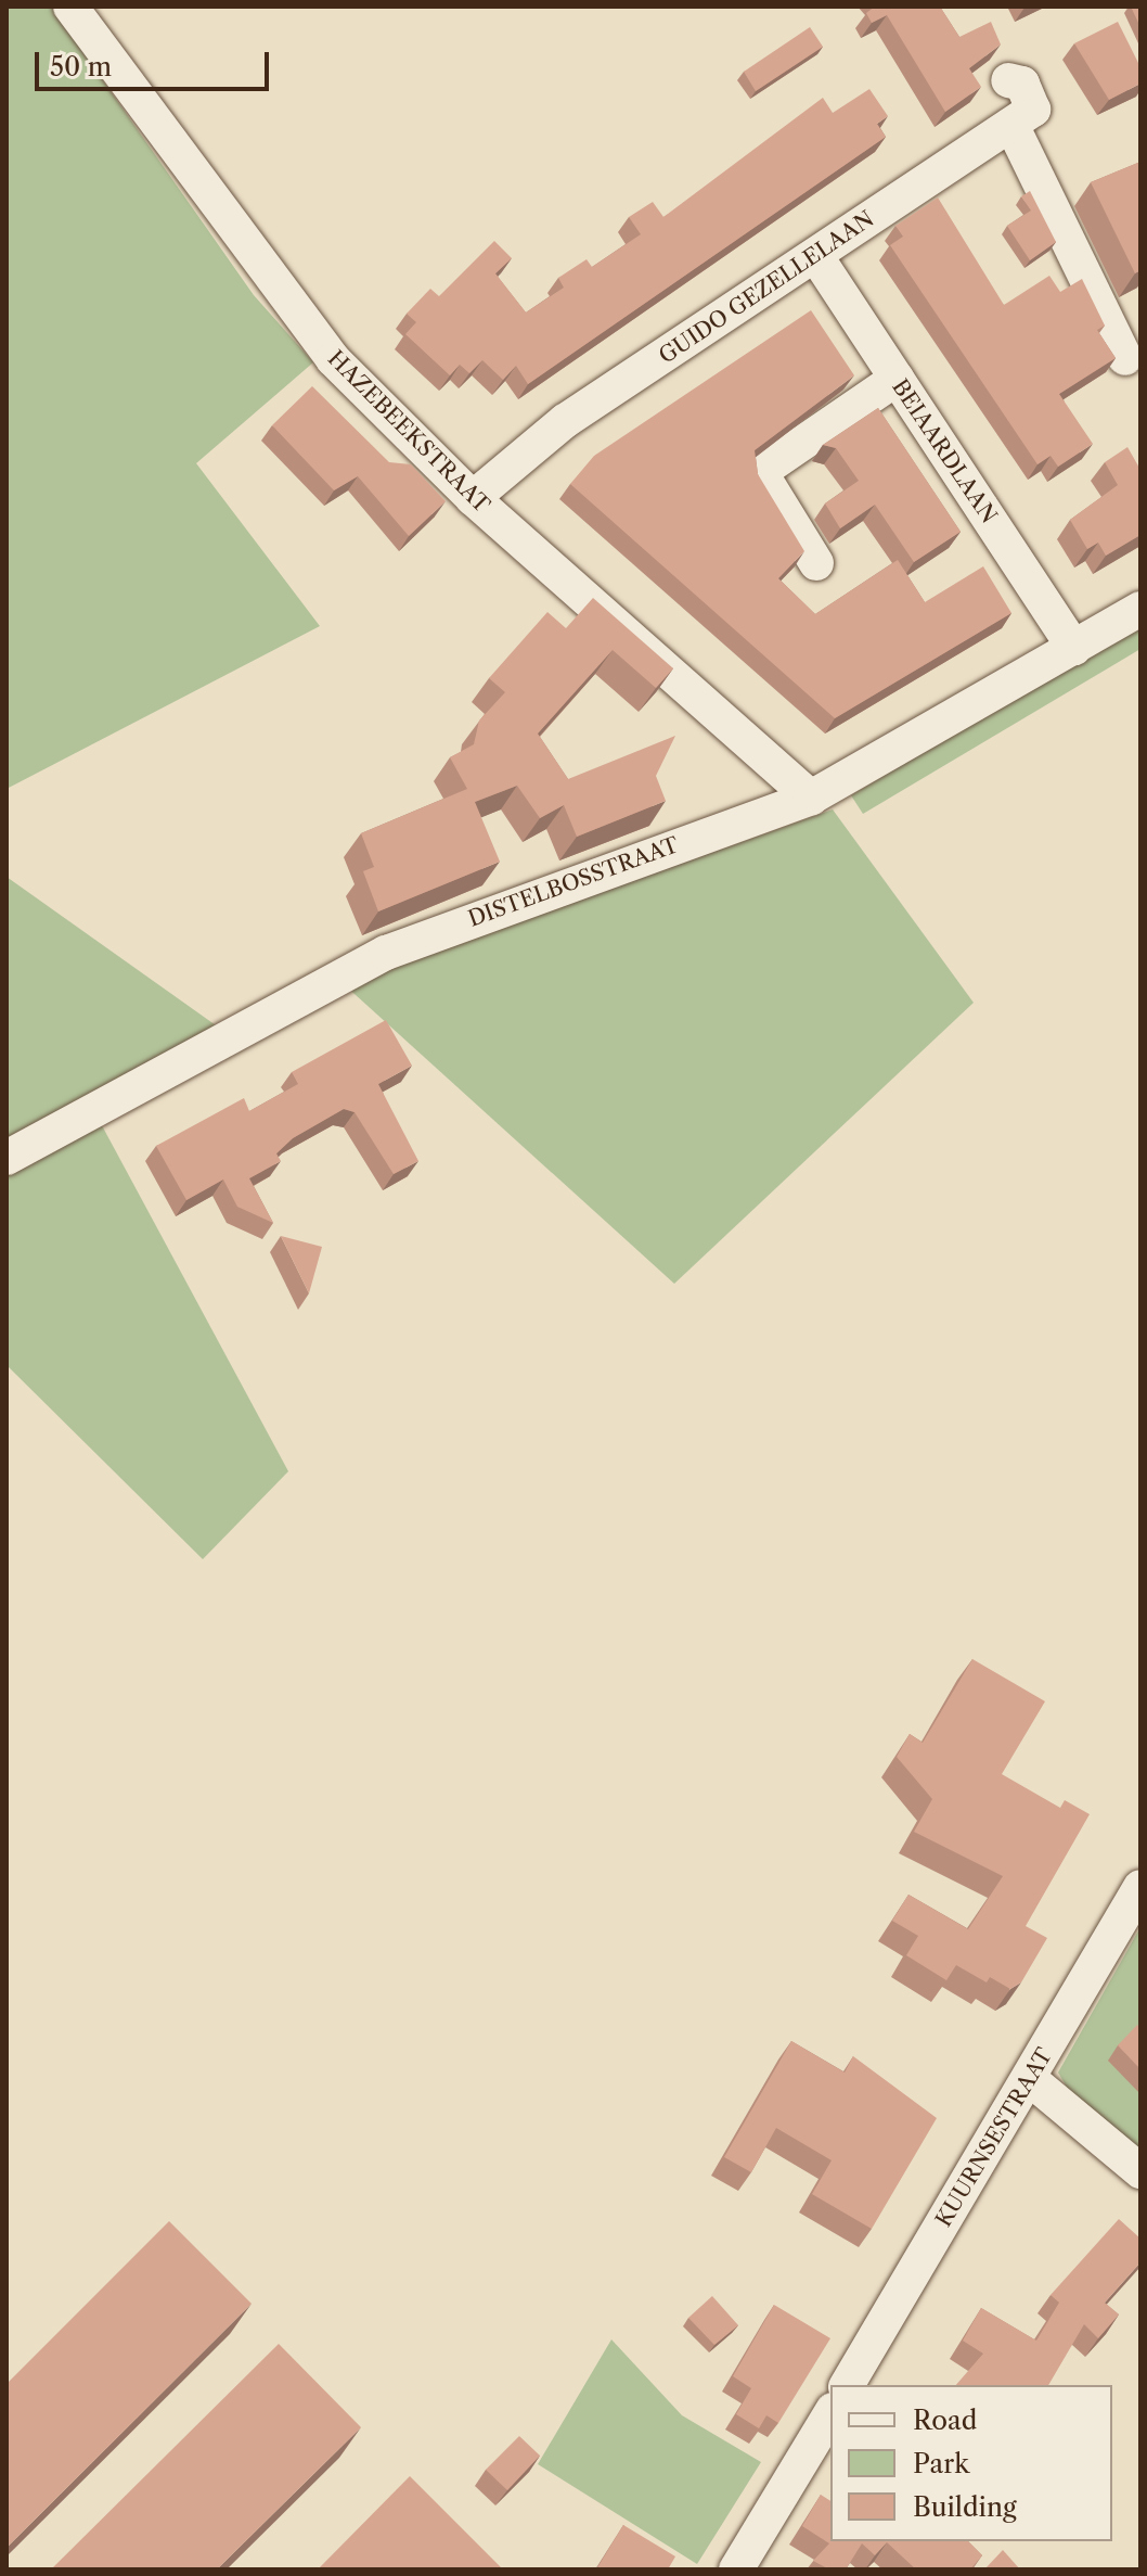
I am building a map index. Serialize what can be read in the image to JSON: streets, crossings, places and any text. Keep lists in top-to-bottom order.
{
  "streets": {
    "street": [
      "GUIDO GEZELLELAAN",
      "HAZEBEEKSTRAAT",
      "BEIAARDLAAN",
      "DISTELBOSSTRAAT",
      "KUURNSESTRAAT"
    ]
  },
  "crossings": [
    ["GUIDO GEZELLELAAN", "HAZEBEEKSTRAAT"],
    ["GUIDO GEZELLELAAN", "BEIAARDLAAN"],
    ["HAZEBEEKSTRAAT", "DISTELBOSSTRAAT"],
    ["BEIAARDLAAN", "DISTELBOSSTRAAT"]
  ],
  "legend": ["Road", "Park", "Building"],
  "scale_bar": "50 m"
}
